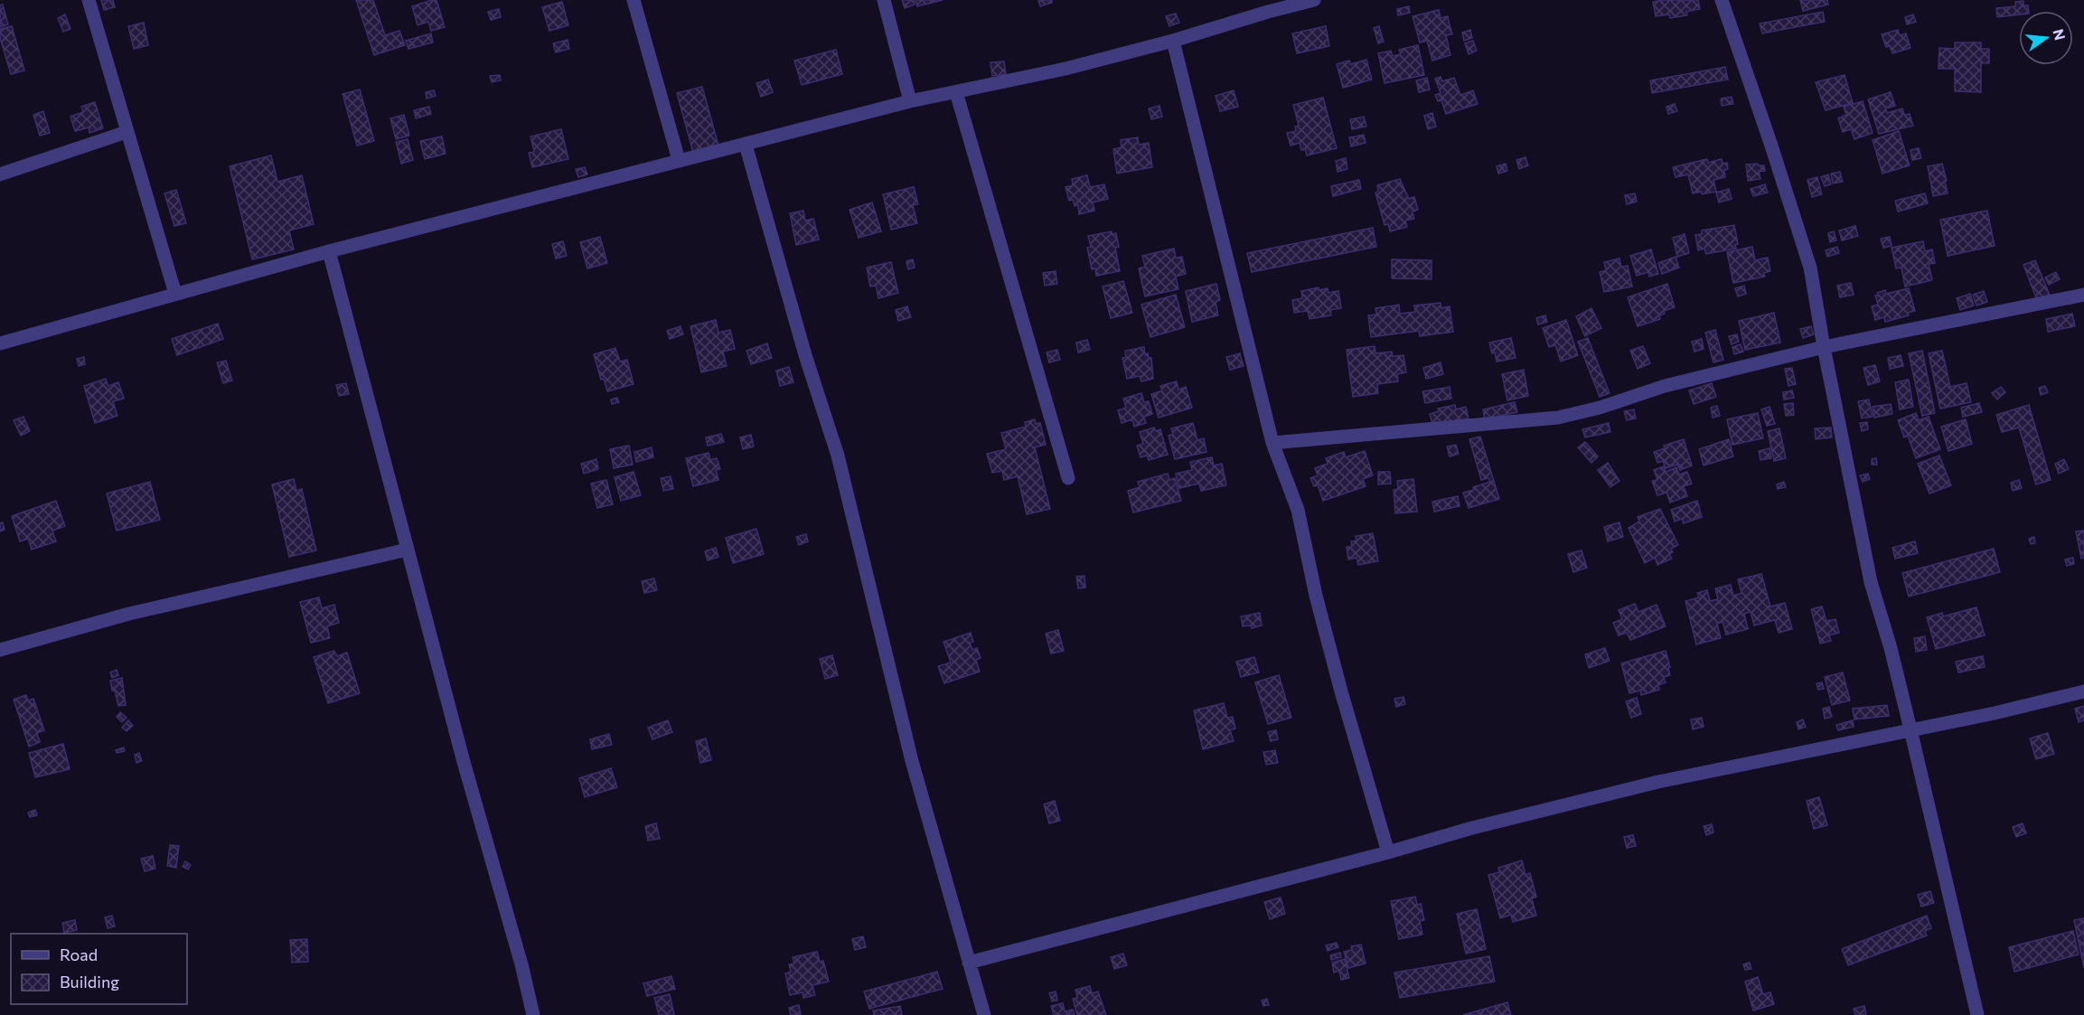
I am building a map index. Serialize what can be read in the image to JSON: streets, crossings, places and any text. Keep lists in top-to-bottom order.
{
  "legend": ["Road", "Building"],
  "north": "right"
}
